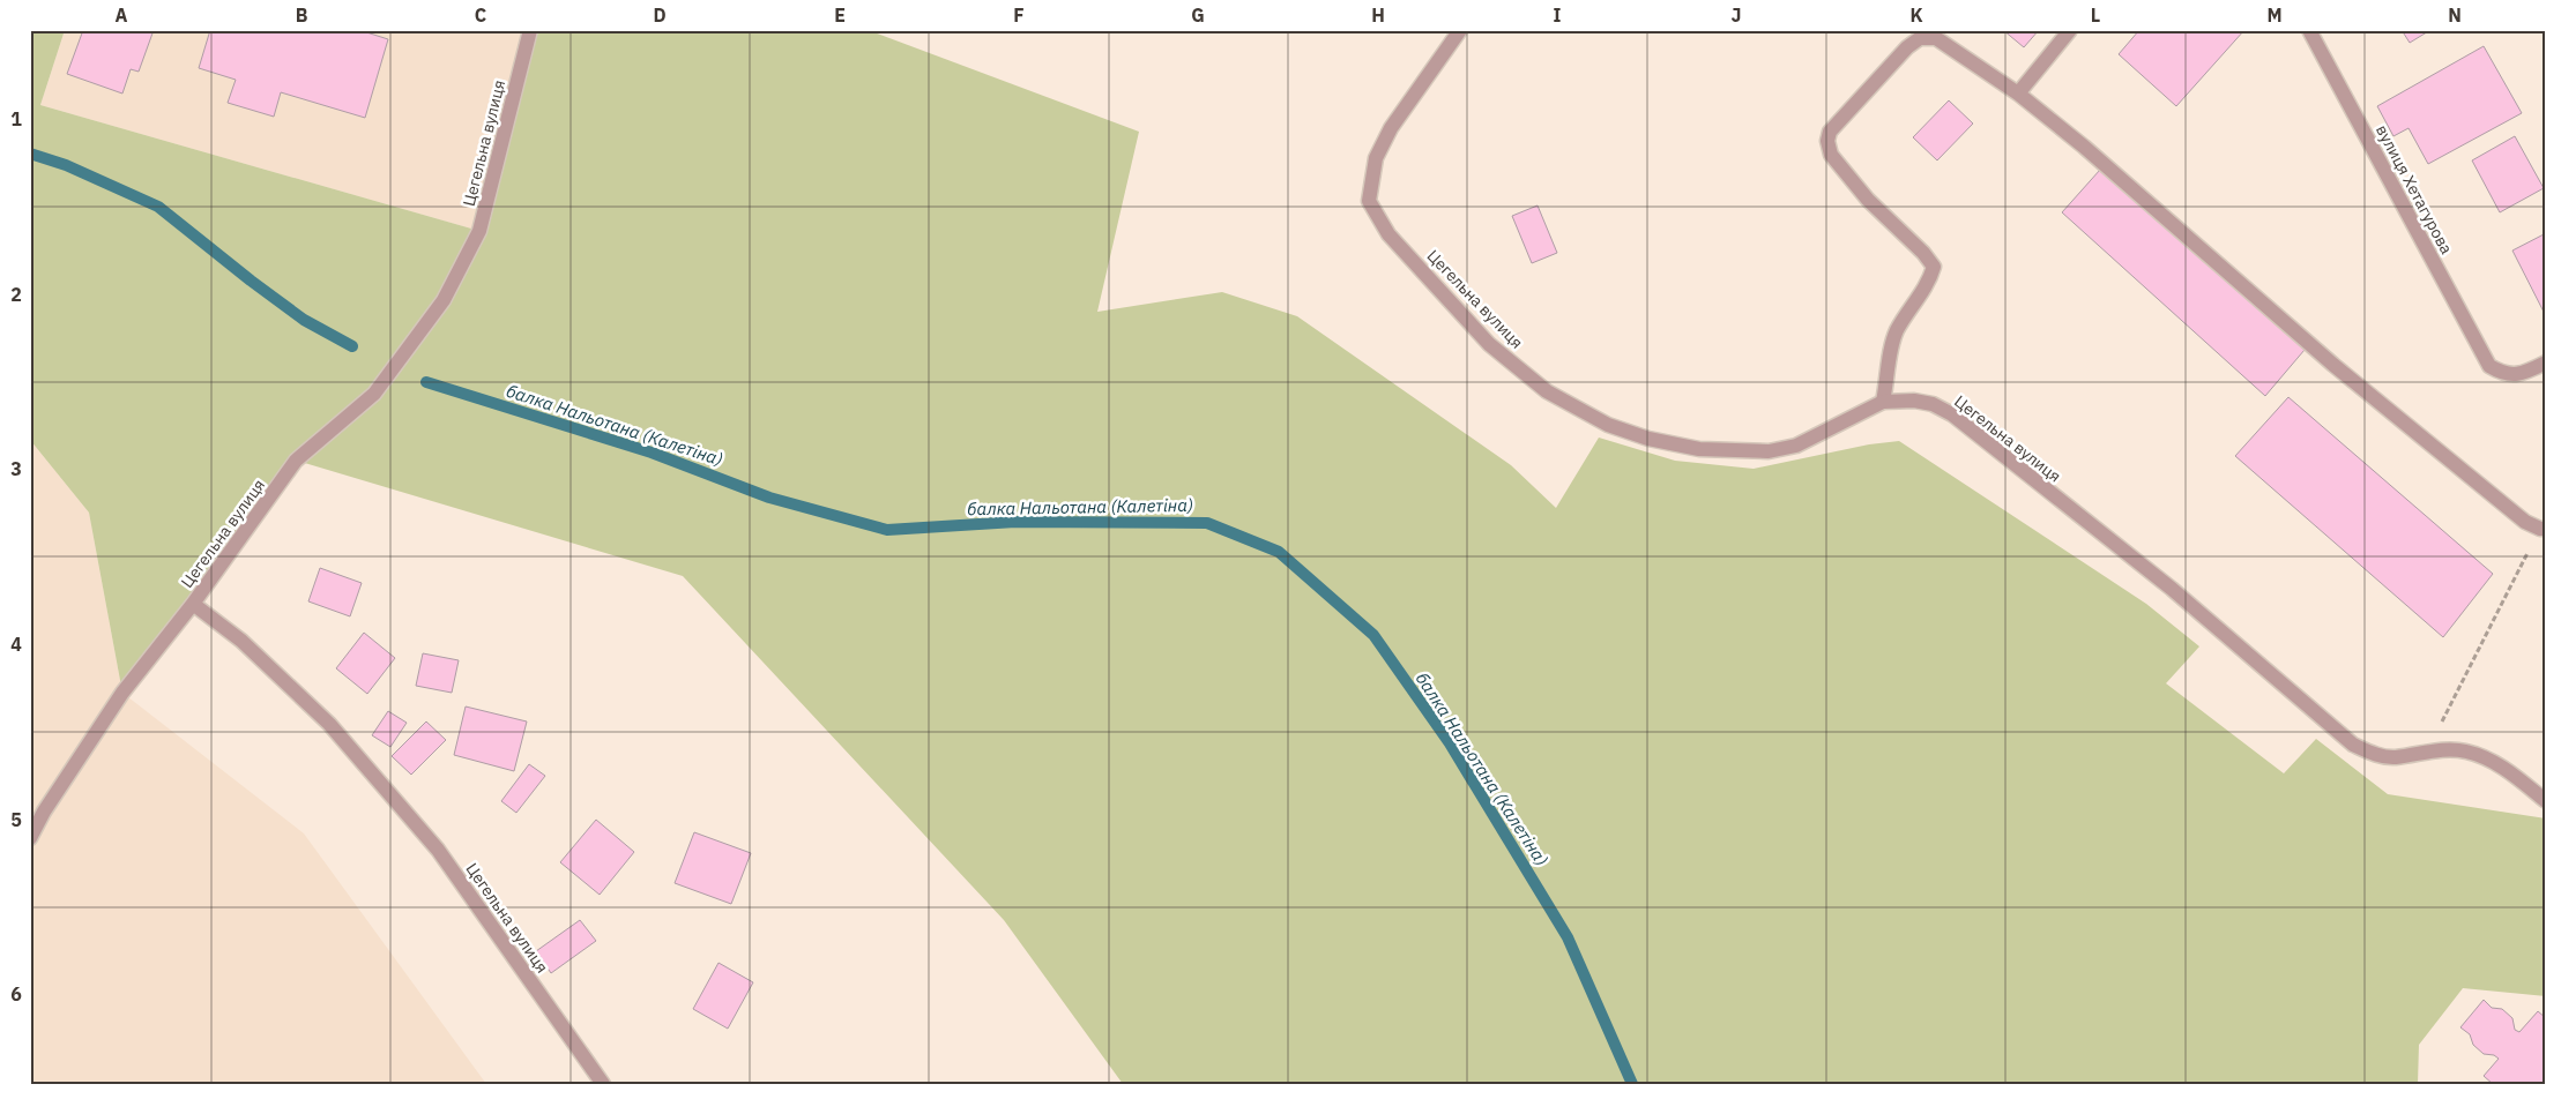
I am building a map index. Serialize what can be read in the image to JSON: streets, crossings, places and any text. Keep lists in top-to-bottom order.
{
  "streets": {
    "street": ["Цегельна вулиця", "вулиця Хетагурова"]
  },
  "water": ["балка Нальотана (Калетіна)"],
  "grid": {
    "columns": [
      "A",
      "B",
      "C",
      "D",
      "E",
      "F",
      "G",
      "H",
      "I",
      "J",
      "K",
      "L",
      "M",
      "N"
    ],
    "rows": [
      "1",
      "2",
      "3",
      "4",
      "5",
      "6"
    ]
  }
}
